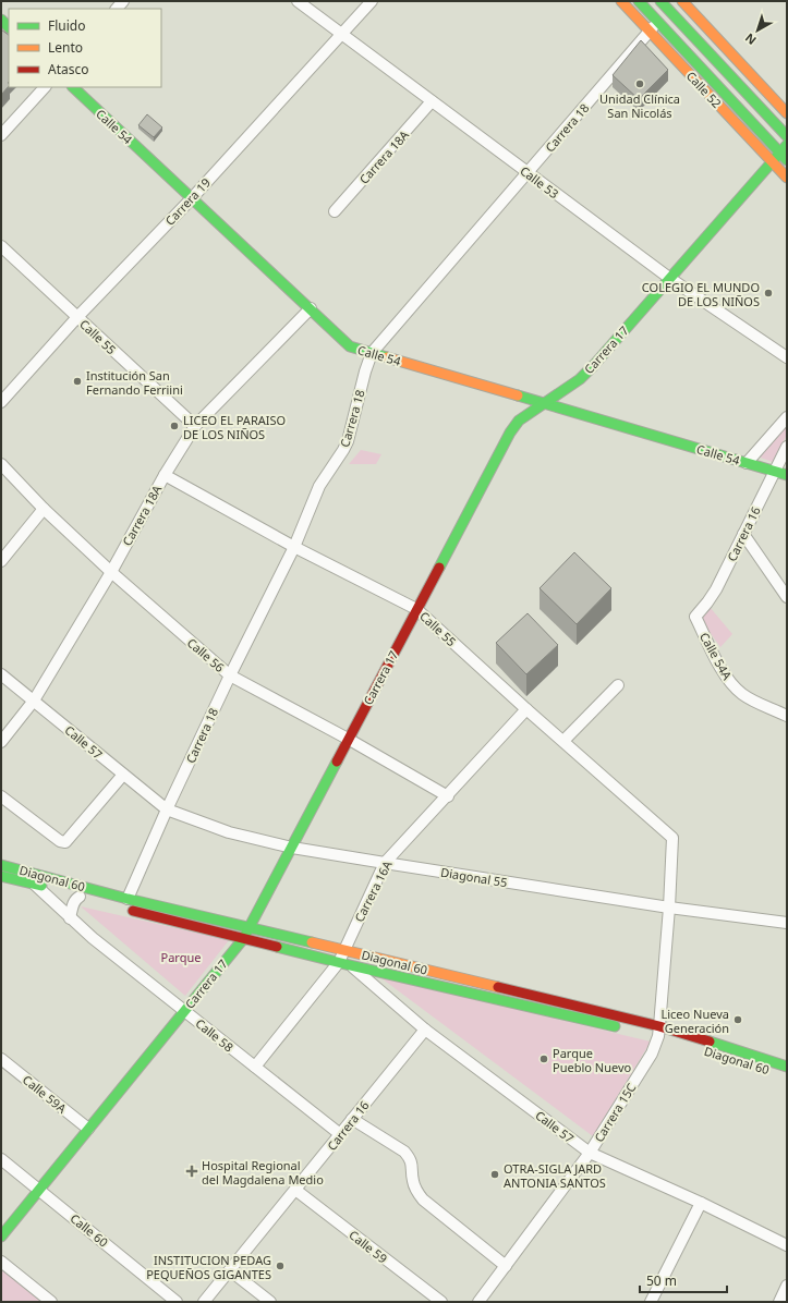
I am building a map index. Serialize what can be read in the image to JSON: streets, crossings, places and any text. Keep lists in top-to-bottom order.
{
  "streets": {
    "street": [
      "Calle 52",
      "Calle 54",
      "Carrera 18",
      "Carrera 18A",
      "Calle 53",
      "Carrera 19",
      "Calle 55",
      "Carrera 17",
      "Carrera 16",
      "Calle 56",
      "Calle 54A",
      "Calle 57",
      "Diagonal 55",
      "Diagonal 60",
      "Carrera 16A",
      "Calle 58",
      "Calle 59A",
      "Carrera 15C",
      "Calle 60",
      "Calle 59"
    ]
  },
  "crossings": [
    ["Calle 52", "Carrera 18"],
    ["Calle 52", "Carrera 17"],
    ["Calle 54", "Carrera 18"],
    ["Calle 54", "Carrera 18A"],
    ["Calle 54", "Carrera 19"],
    ["Calle 54", "Carrera 17"],
    ["Calle 54", "Carrera 16"],
    ["Carrera 18", "Calle 53"],
    ["Carrera 18", "Calle 55"],
    ["Carrera 18", "Calle 56"],
    ["Carrera 18", "Calle 57"],
    ["Carrera 18", "Diagonal 55"],
    ["Carrera 18", "Diagonal 60"],
    ["Carrera 18A", "Calle 53"],
    ["Carrera 18A", "Calle 55"],
    ["Carrera 18A", "Calle 56"],
    ["Carrera 18A", "Calle 57"],
    ["Calle 53", "Carrera 19"],
    ["Calle 53", "Carrera 17"],
    ["Carrera 19", "Calle 55"],
    ["Calle 55", "Carrera 17"],
    ["Calle 55", "Carrera 16A"],
    ["Calle 55", "Carrera 15C"],
    ["Carrera 17", "Calle 56"],
    ["Carrera 17", "Diagonal 55"],
    ["Carrera 17", "Diagonal 60"],
    ["Carrera 17", "Calle 58"],
    ["Carrera 17", "Calle 59A"],
    ["Carrera 17", "Calle 60"],
    ["Carrera 16", "Calle 54A"],
    ["Carrera 16", "Calle 57"],
    ["Carrera 16", "Calle 58"],
    ["Carrera 16", "Calle 59"],
    ["Calle 56", "Carrera 16A"],
    ["Calle 57", "Diagonal 55"],
    ["Calle 57", "Diagonal 60"],
    ["Calle 57", "Carrera 16A"],
    ["Calle 57", "Carrera 15C"],
    ["Diagonal 55", "Carrera 16A"],
    ["Diagonal 55", "Carrera 15C"],
    ["Diagonal 60", "Carrera 16A"],
    ["Diagonal 60", "Calle 58"],
    ["Diagonal 60", "Carrera 15C"],
    ["Carrera 16A", "Calle 58"]
  ],
  "parks": ["Parque"],
  "places": {
    "other": [
      "Unidad Clínica San Nicolás",
      "COLEGIO EL MUNDO DE LOS NIÑOS",
      "Institución San Fernando Ferriini",
      "LICEO EL PARAISO DE LOS NIÑOS",
      "Liceo Nueva Generación",
      "Parque Pueblo Nuevo",
      "OTRA-SIGLA JARD ANTONIA SANTOS",
      "INSTITUCION PEDAG PEQUEÑOS GIGANTES"
    ],
    "health": ["Hospital Regional del Magdalena Medio"]
  },
  "legend": ["Fluido", "Lento", "Atasco"],
  "scale_bar": "50 m",
  "north": "bottom left"
}
